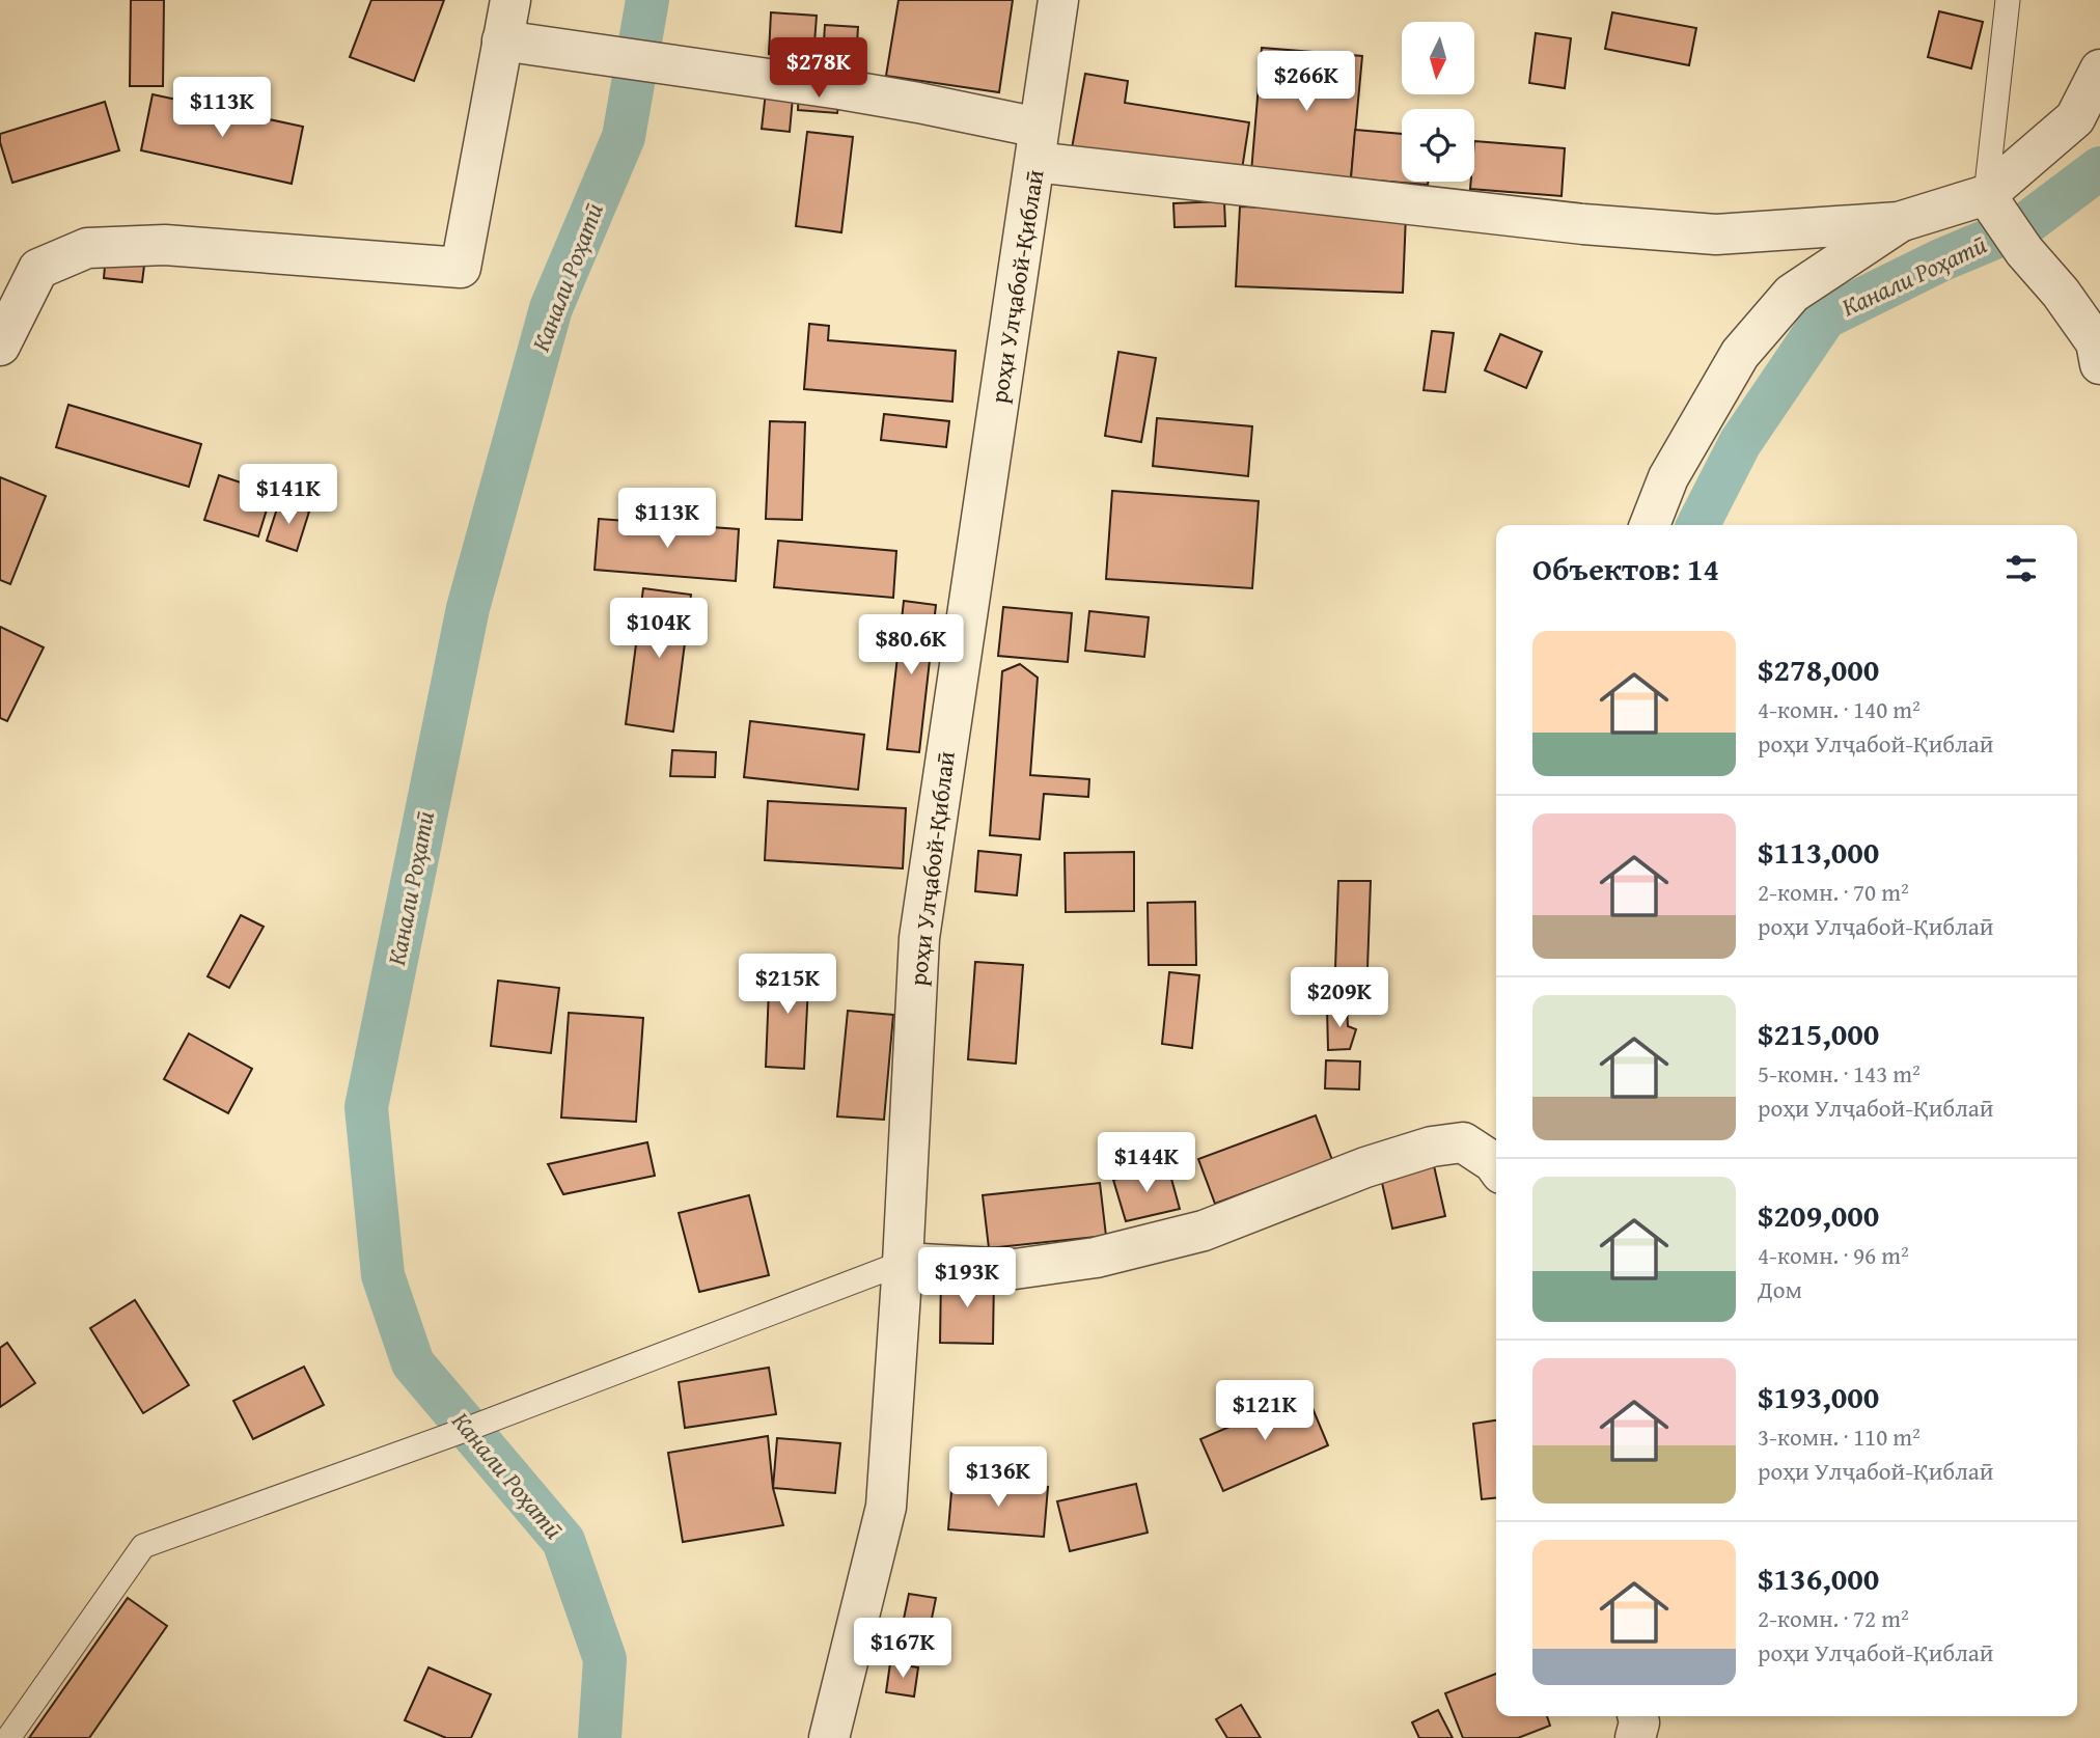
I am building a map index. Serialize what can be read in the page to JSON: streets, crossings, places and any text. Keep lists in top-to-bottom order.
{
  "streets": {
    "street": ["роҳи Улҷабой-Қиблаӣ"]
  },
  "water": ["Канали Роҳатӣ"],
  "north": "bottom",
  "page": {
    "price": [
      "$278K",
      "$266K",
      "$113K",
      "$141K",
      "$113K",
      "$104K",
      "$80.6K",
      "$215K",
      "$209K",
      "$144K",
      "$193K",
      "$121K",
      "$136K",
      "$167K"
    ],
    "heading": "Объектов: 14",
    "list": [
      {
        "name": "$278,000",
        "note": "4-комн. · 140 m² · роҳи Улҷабой-Қиблаӣ"
      },
      {
        "name": "$113,000",
        "note": "2-комн. · 70 m² · роҳи Улҷабой-Қиблаӣ"
      },
      {
        "name": "$215,000",
        "note": "5-комн. · 143 m² · роҳи Улҷабой-Қиблаӣ"
      },
      {
        "name": "$209,000",
        "note": "4-комн. · 96 m² · Дом"
      },
      {
        "name": "$193,000",
        "note": "3-комн. · 110 m² · роҳи Улҷабой-Қиблаӣ"
      },
      {
        "name": "$136,000",
        "note": "2-комн. · 72 m² · роҳи Улҷабой-Қиблаӣ"
      }
    ]
  }
}
